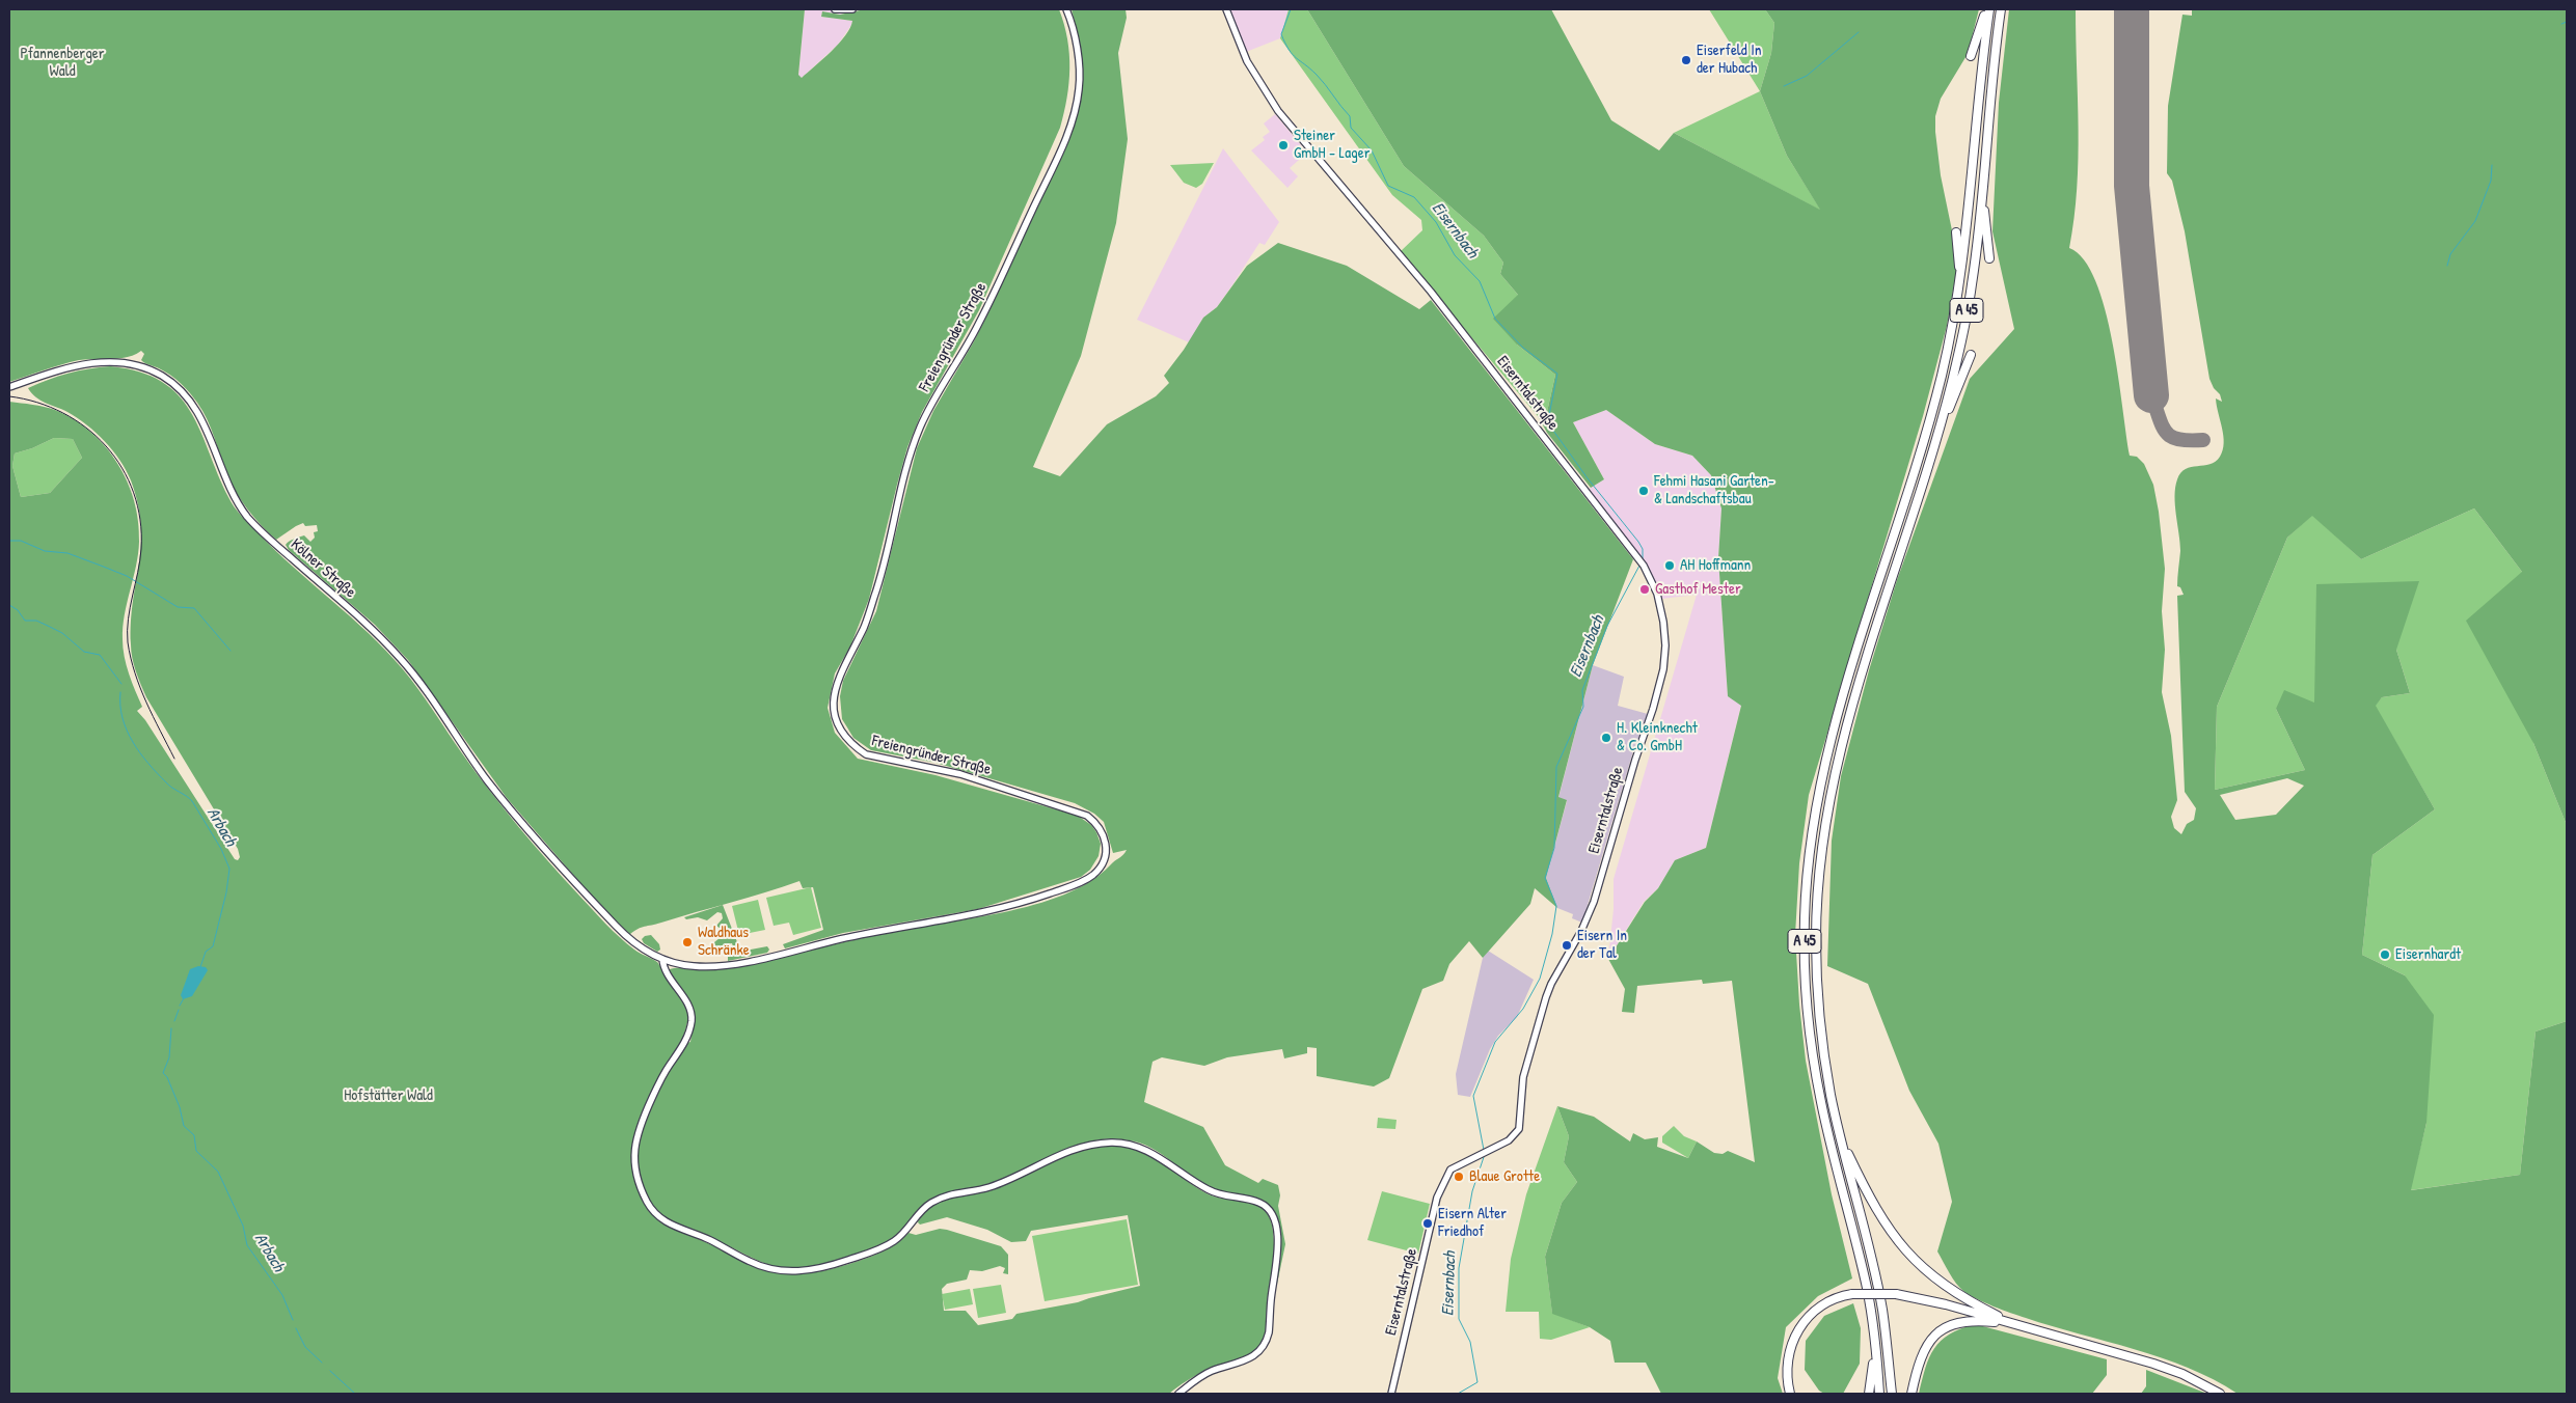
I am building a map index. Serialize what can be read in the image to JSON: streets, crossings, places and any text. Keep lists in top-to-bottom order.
{
  "streets": {
    "highway": ["A 45"],
    "main road": ["Freiengründer Straße", "Eiserntalstraße", "Kölner Straße"]
  },
  "crossings": [
    ["Freiengründer Straße", "Kölner Straße"]
  ],
  "water": ["Eisernbach", "Arbach"],
  "parks": ["Pfannenberger Wald", "Hofstätter Wald"],
  "places": [
    "Eiserfeld In der Hubach",
    "Steiner GmbH - Lager",
    "Fehmi Hasani Garten- & Landschaftsbau",
    "AH Hoffmann",
    "Gasthof Mester",
    "H. Kleinknecht & Co. GmbH",
    "Waldhaus Schränke",
    "Eisern In der Tal",
    "Eisernhardt",
    "Blaue Grotte",
    "Eisern Alter Friedhof"
  ]
}
